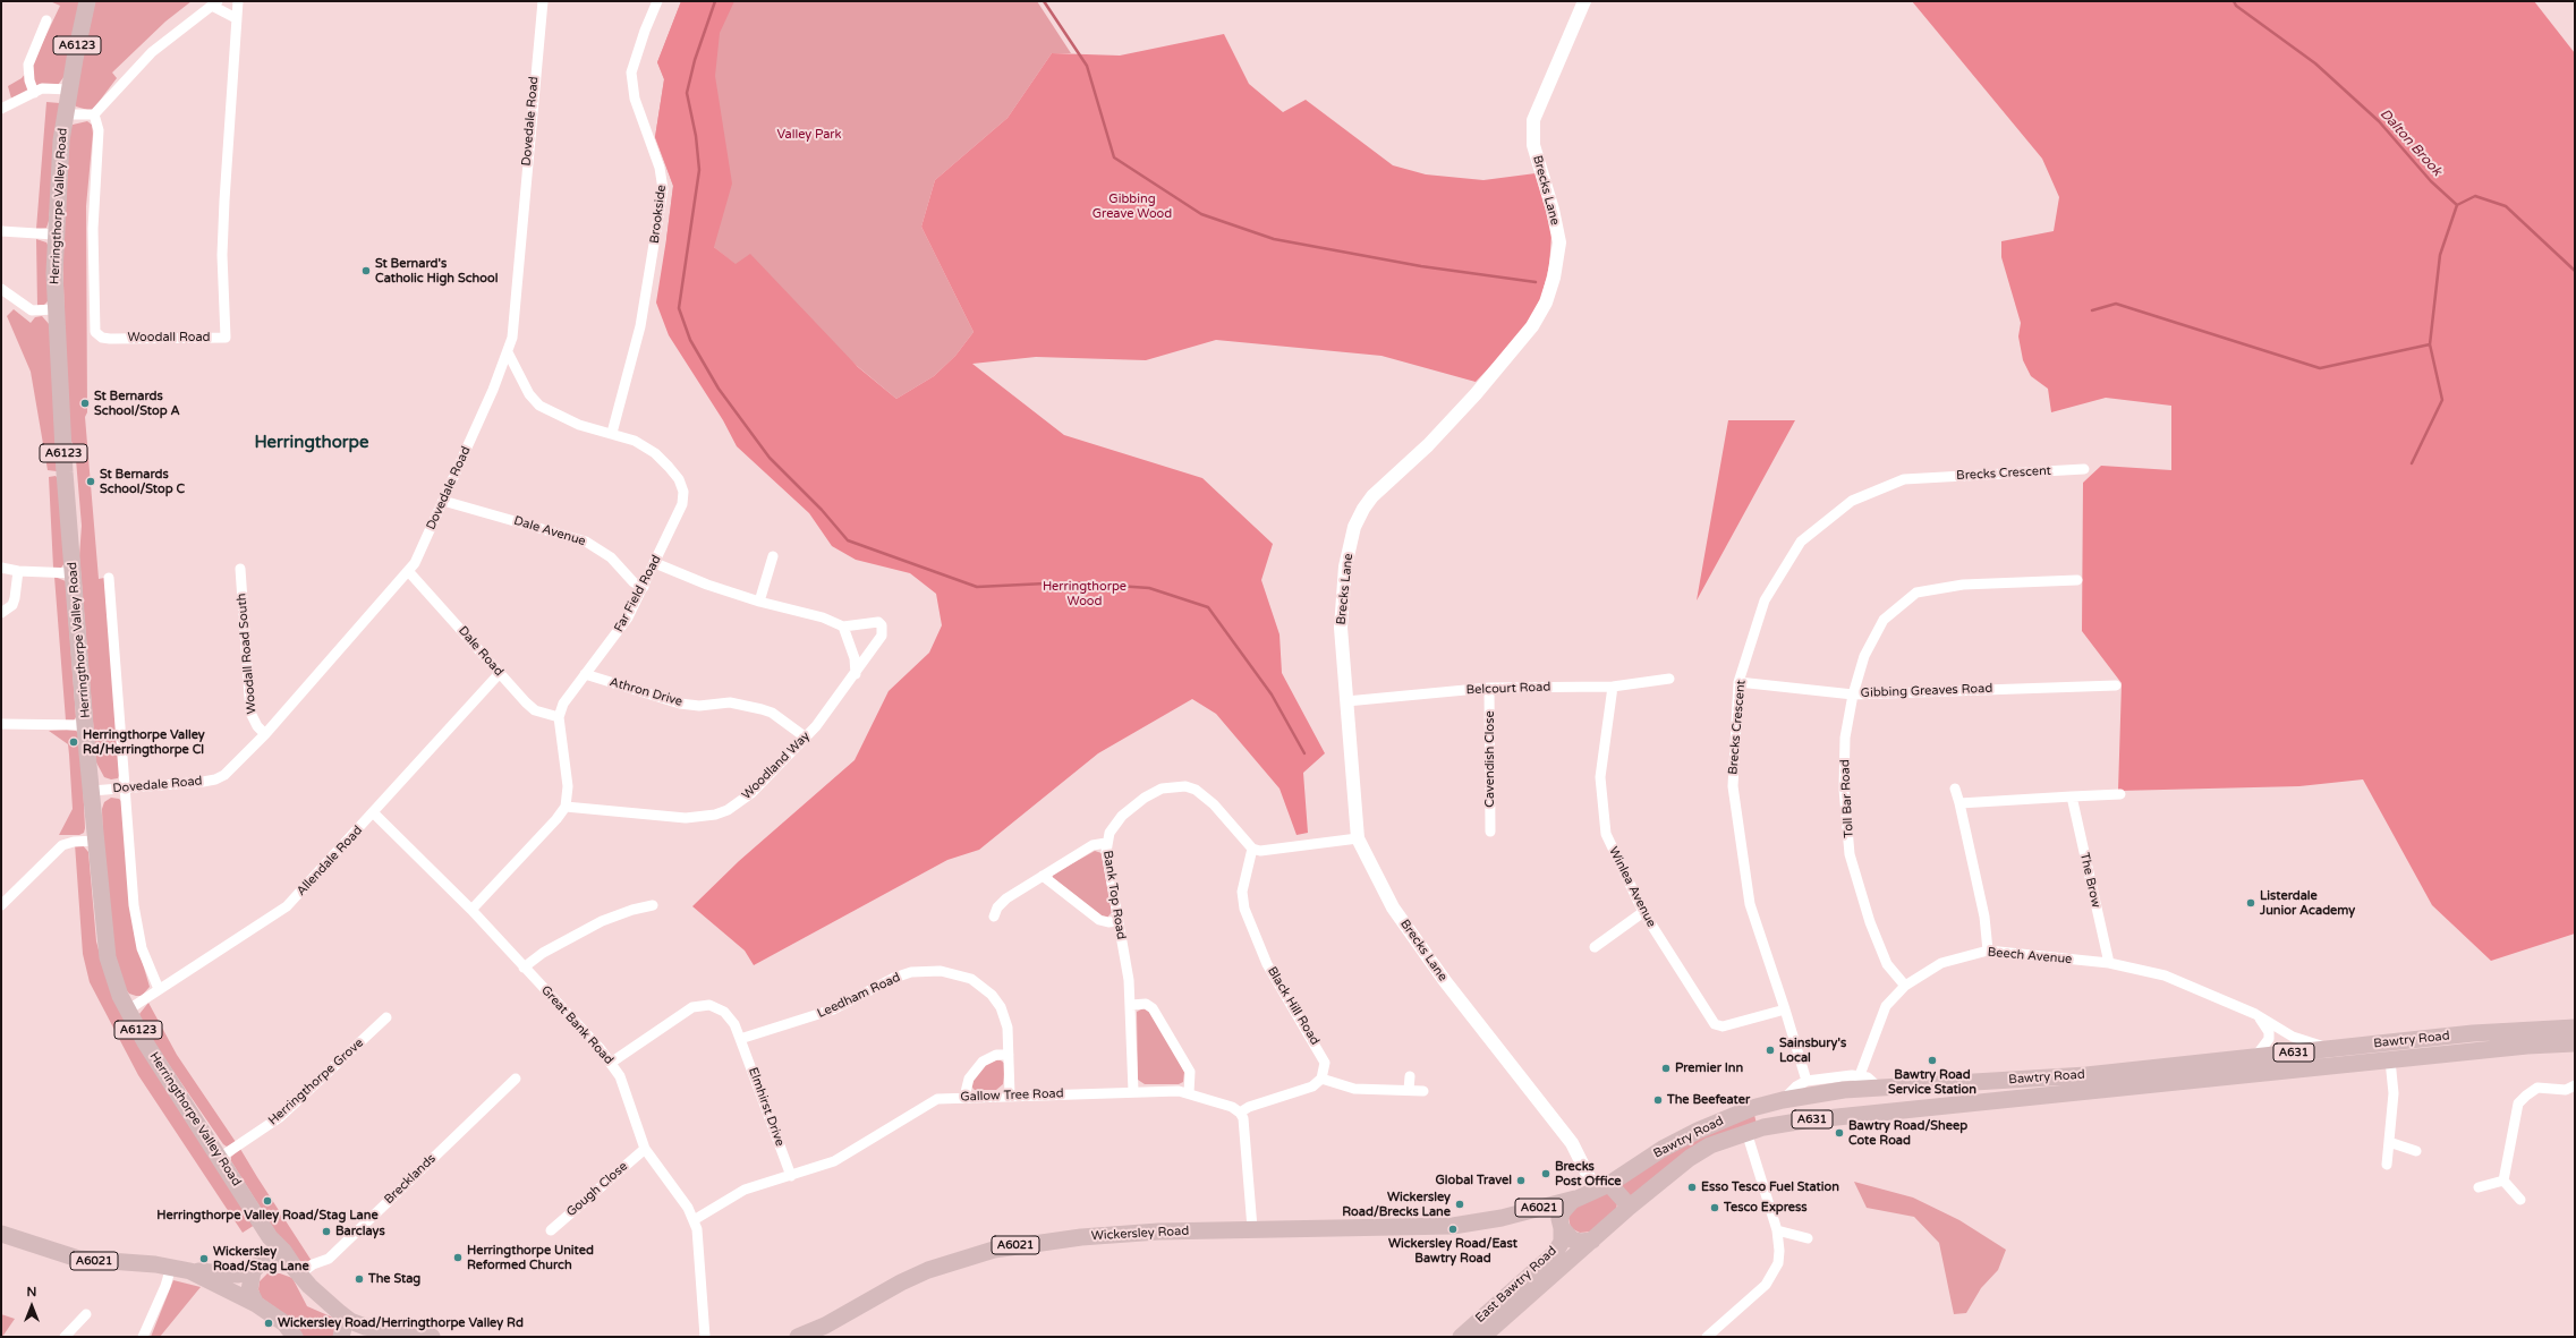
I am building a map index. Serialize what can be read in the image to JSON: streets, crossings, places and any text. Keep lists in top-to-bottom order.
{
  "streets": {
    "main road": [
      "A6123",
      "Herringthorpe Valley Road",
      "Bawtry Road",
      "A631",
      "A6021",
      "Wickersley Road",
      "East Bawtry Road"
    ],
    "street": [
      "Dovedale Road",
      "Brecks Lane",
      "Brookside",
      "Woodall Road",
      "Brecks Crescent",
      "Dale Avenue",
      "Far Field Road",
      "Dale Road",
      "Woodall Road South",
      "Belcourt Road",
      "Gibbing Greaves Road",
      "Athron Drive",
      "Cavendish Close",
      "Woodland Way",
      "Toll Bar Road",
      "Allendale Road",
      "The Brow",
      "Winlea Avenue",
      "Bank Top Road",
      "Beech Avenue",
      "Leedham Road",
      "Black Hill Road",
      "Great Bank Road",
      "Herringthorpe Grove",
      "Gallow Tree Road",
      "Elmhirst Drive",
      "Brecklands",
      "Gough Close"
    ]
  },
  "crossings": [
    ["Dovedale Road", "Herringthorpe Valley Road"],
    ["Dovedale Road", "Dale Avenue"],
    ["Dovedale Road", "Far Field Road"],
    ["Dovedale Road", "Dale Road"],
    ["Dovedale Road", "Woodall Road South"],
    ["Brecks Lane", "Belcourt Road"],
    ["Brecks Lane", "Bawtry Road"],
    ["Herringthorpe Valley Road", "Allendale Road"],
    ["Herringthorpe Valley Road", "Herringthorpe Grove"],
    ["Herringthorpe Valley Road", "Brecklands"],
    ["Herringthorpe Valley Road", "A6021"],
    ["Brookside", "Far Field Road"],
    ["Brecks Crescent", "Gibbing Greaves Road"],
    ["Brecks Crescent", "Winlea Avenue"],
    ["Dale Avenue", "Far Field Road"],
    ["Far Field Road", "Dale Road"],
    ["Far Field Road", "Athron Drive"],
    ["Dale Road", "Allendale Road"],
    ["Belcourt Road", "Cavendish Close"],
    ["Belcourt Road", "Winlea Avenue"],
    ["Gibbing Greaves Road", "Toll Bar Road"],
    ["Athron Drive", "Woodland Way"],
    ["Toll Bar Road", "Beech Avenue"],
    ["Allendale Road", "Great Bank Road"],
    ["The Brow", "Beech Avenue"],
    ["Bank Top Road", "Black Hill Road"],
    ["Bank Top Road", "Gallow Tree Road"],
    ["Beech Avenue", "Bawtry Road"],
    ["Leedham Road", "Gallow Tree Road"],
    ["Leedham Road", "Elmhirst Drive"],
    ["Great Bank Road", "Gallow Tree Road"],
    ["Great Bank Road", "Gough Close"],
    ["Bawtry Road", "Wickersley Road"],
    ["Bawtry Road", "East Bawtry Road"],
    ["Gallow Tree Road", "Elmhirst Drive"],
    ["Brecklands", "A6021"],
    ["Wickersley Road", "East Bawtry Road"]
  ],
  "districts": ["Herringthorpe"],
  "water": ["Dalton Brook"],
  "parks": ["Valley Park", "Gibbing Greave Wood", "Herringthorpe Wood"],
  "places": [
    "St Bernard's Catholic High School",
    "St Bernards School/Stop A",
    "St Bernards School/Stop C",
    "Herringthorpe Valley Rd/Herringthorpe Cl",
    "Listerdale Junior Academy",
    "Sainsbury's Local",
    "Bawtry Road Service Station",
    "Premier Inn",
    "The Beefeater",
    "Bawtry Road/Sheep Cote Road",
    "Brecks Post Office",
    "Global Travel",
    "Esso Tesco Fuel Station",
    "Herringthorpe Valley Road/Stag Lane",
    "Wickersley Road/Brecks Lane",
    "Tesco Express",
    "Wickersley Road/East Bawtry Road",
    "Barclays",
    "Herringthorpe United Reformed Church",
    "Wickersley Road/Stag Lane",
    "The Stag",
    "Wickersley Road/Herringthorpe Valley Rd"
  ],
  "north": "top"
}
